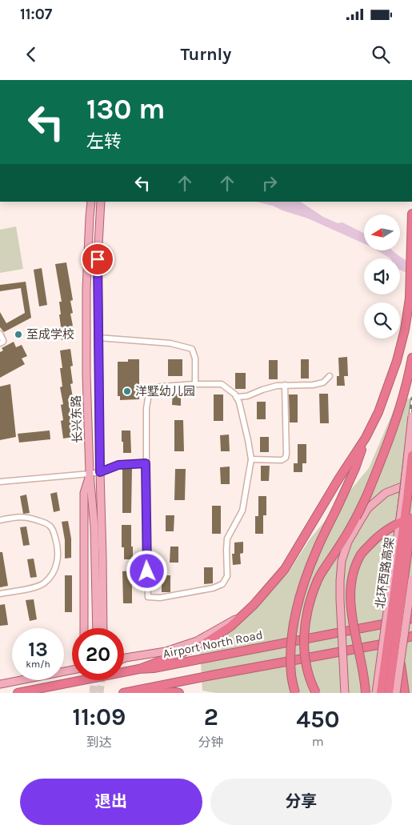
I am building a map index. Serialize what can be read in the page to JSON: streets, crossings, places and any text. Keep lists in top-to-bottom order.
{
  "streets": {
    "highway": ["北环西路高架", "Airport North Road"],
    "main road": ["长兴东路"]
  },
  "places": ["至成学校", "洋墅幼儿园"],
  "north": "left",
  "page": {
    "status": "11:07",
    "header": "Turnly",
    "turn": ["130 m", "左转"],
    "speed": "13 km/h",
    "limit": "20",
    "eta": [
      "11:09",
      "到达",
      "2",
      "分钟",
      "450",
      "m"
    ],
    "buttons": ["退出", "分享"]
  }
}
